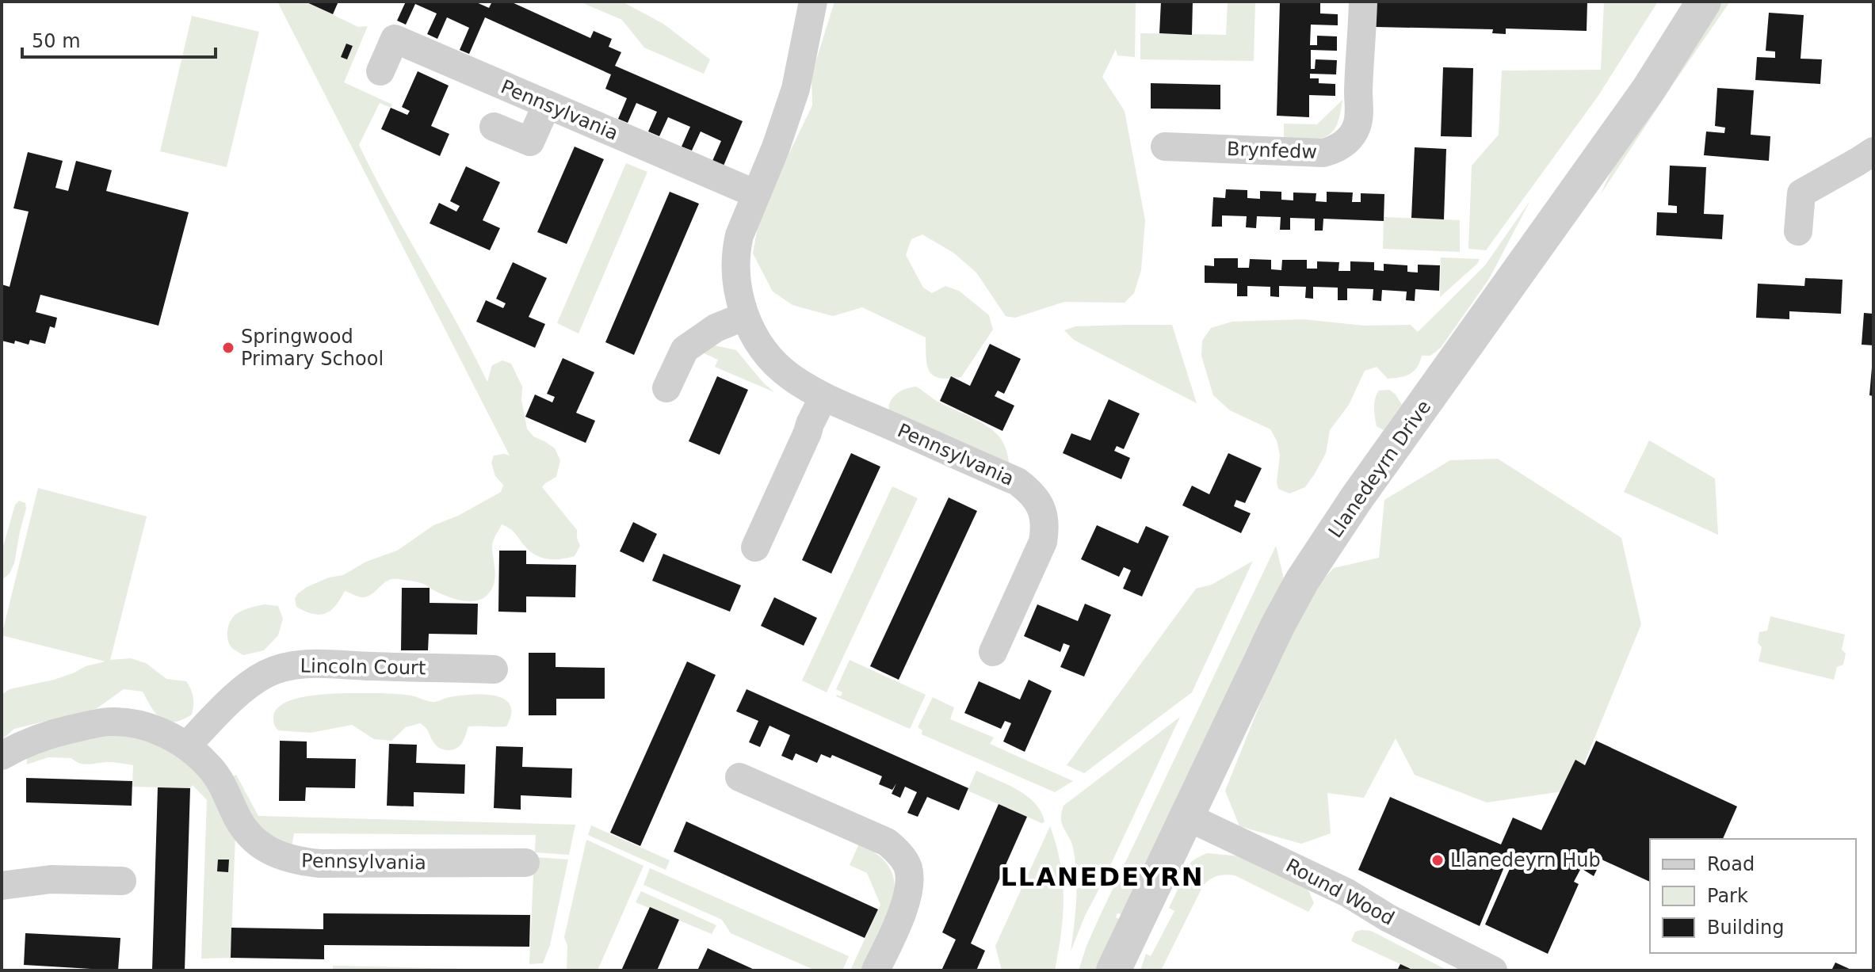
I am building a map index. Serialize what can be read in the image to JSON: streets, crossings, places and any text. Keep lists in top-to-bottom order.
{
  "streets": {
    "street": [
      "Pennsylvania",
      "Brynfedw",
      "Llanedeyrn Drive",
      "Lincoln Court",
      "Round Wood"
    ]
  },
  "crossings": [
    ["Pennsylvania", "Lincoln Court"],
    ["Llanedeyrn Drive", "Round Wood"]
  ],
  "districts": ["LLANEDEYRN"],
  "places": ["Springwood Primary School", "Llanedeyrn Hub"],
  "legend": ["Road", "Park", "Building"],
  "scale_bar": "50 m"
}
